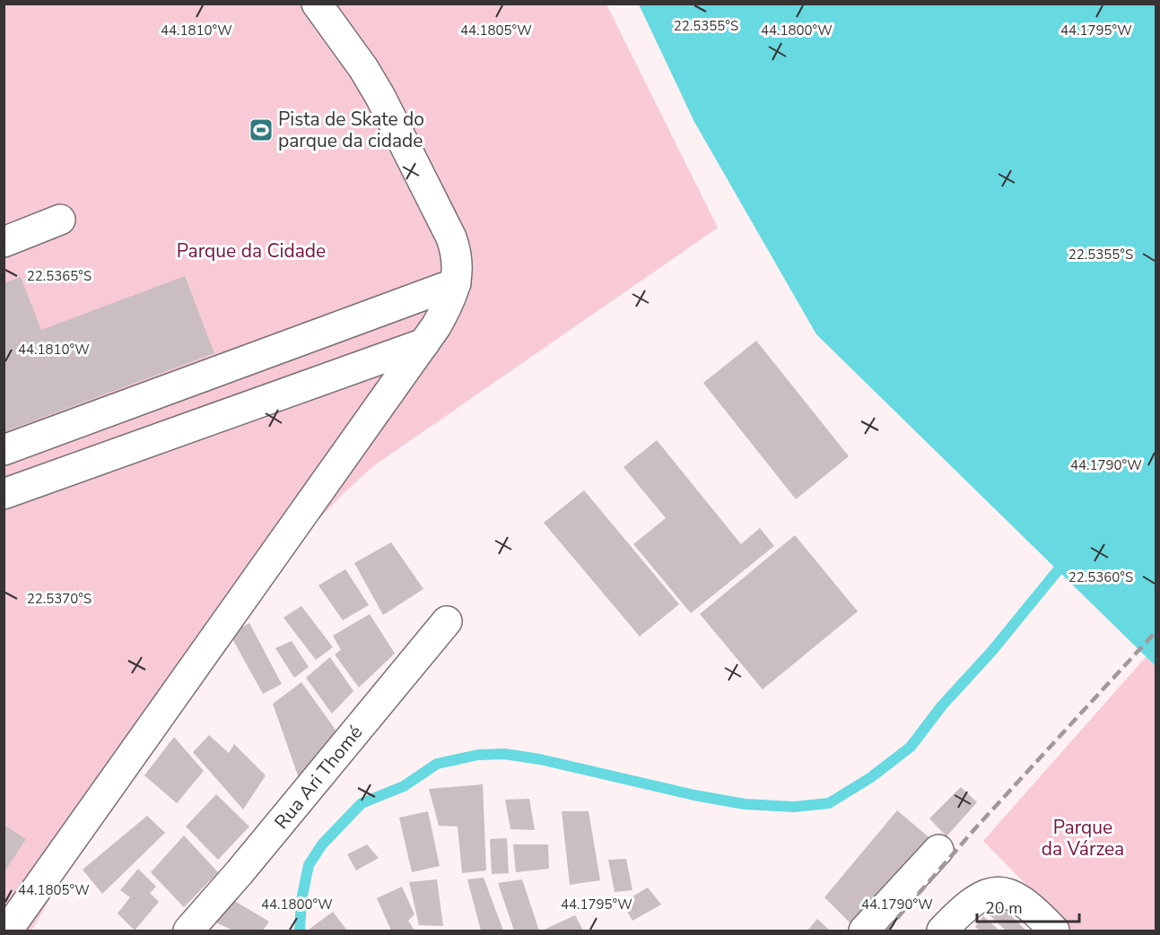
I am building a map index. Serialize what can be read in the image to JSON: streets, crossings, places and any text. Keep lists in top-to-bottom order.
{
  "streets": {
    "street": ["Rua Ari Thomé"]
  },
  "parks": ["Parque da Cidade", "Parque da Várzea"],
  "places": {
    "sports": ["Pista de Skate do parque da cidade"]
  },
  "scale_bar": "20 m",
  "coordinates": [
    "22.5355°S",
    "44.1810°W",
    "44.1805°W",
    "44.1800°W",
    "44.1795°W",
    "22.5365°S",
    "44.1790°W",
    "22.5360°S",
    "22.5370°S"
  ]
}
